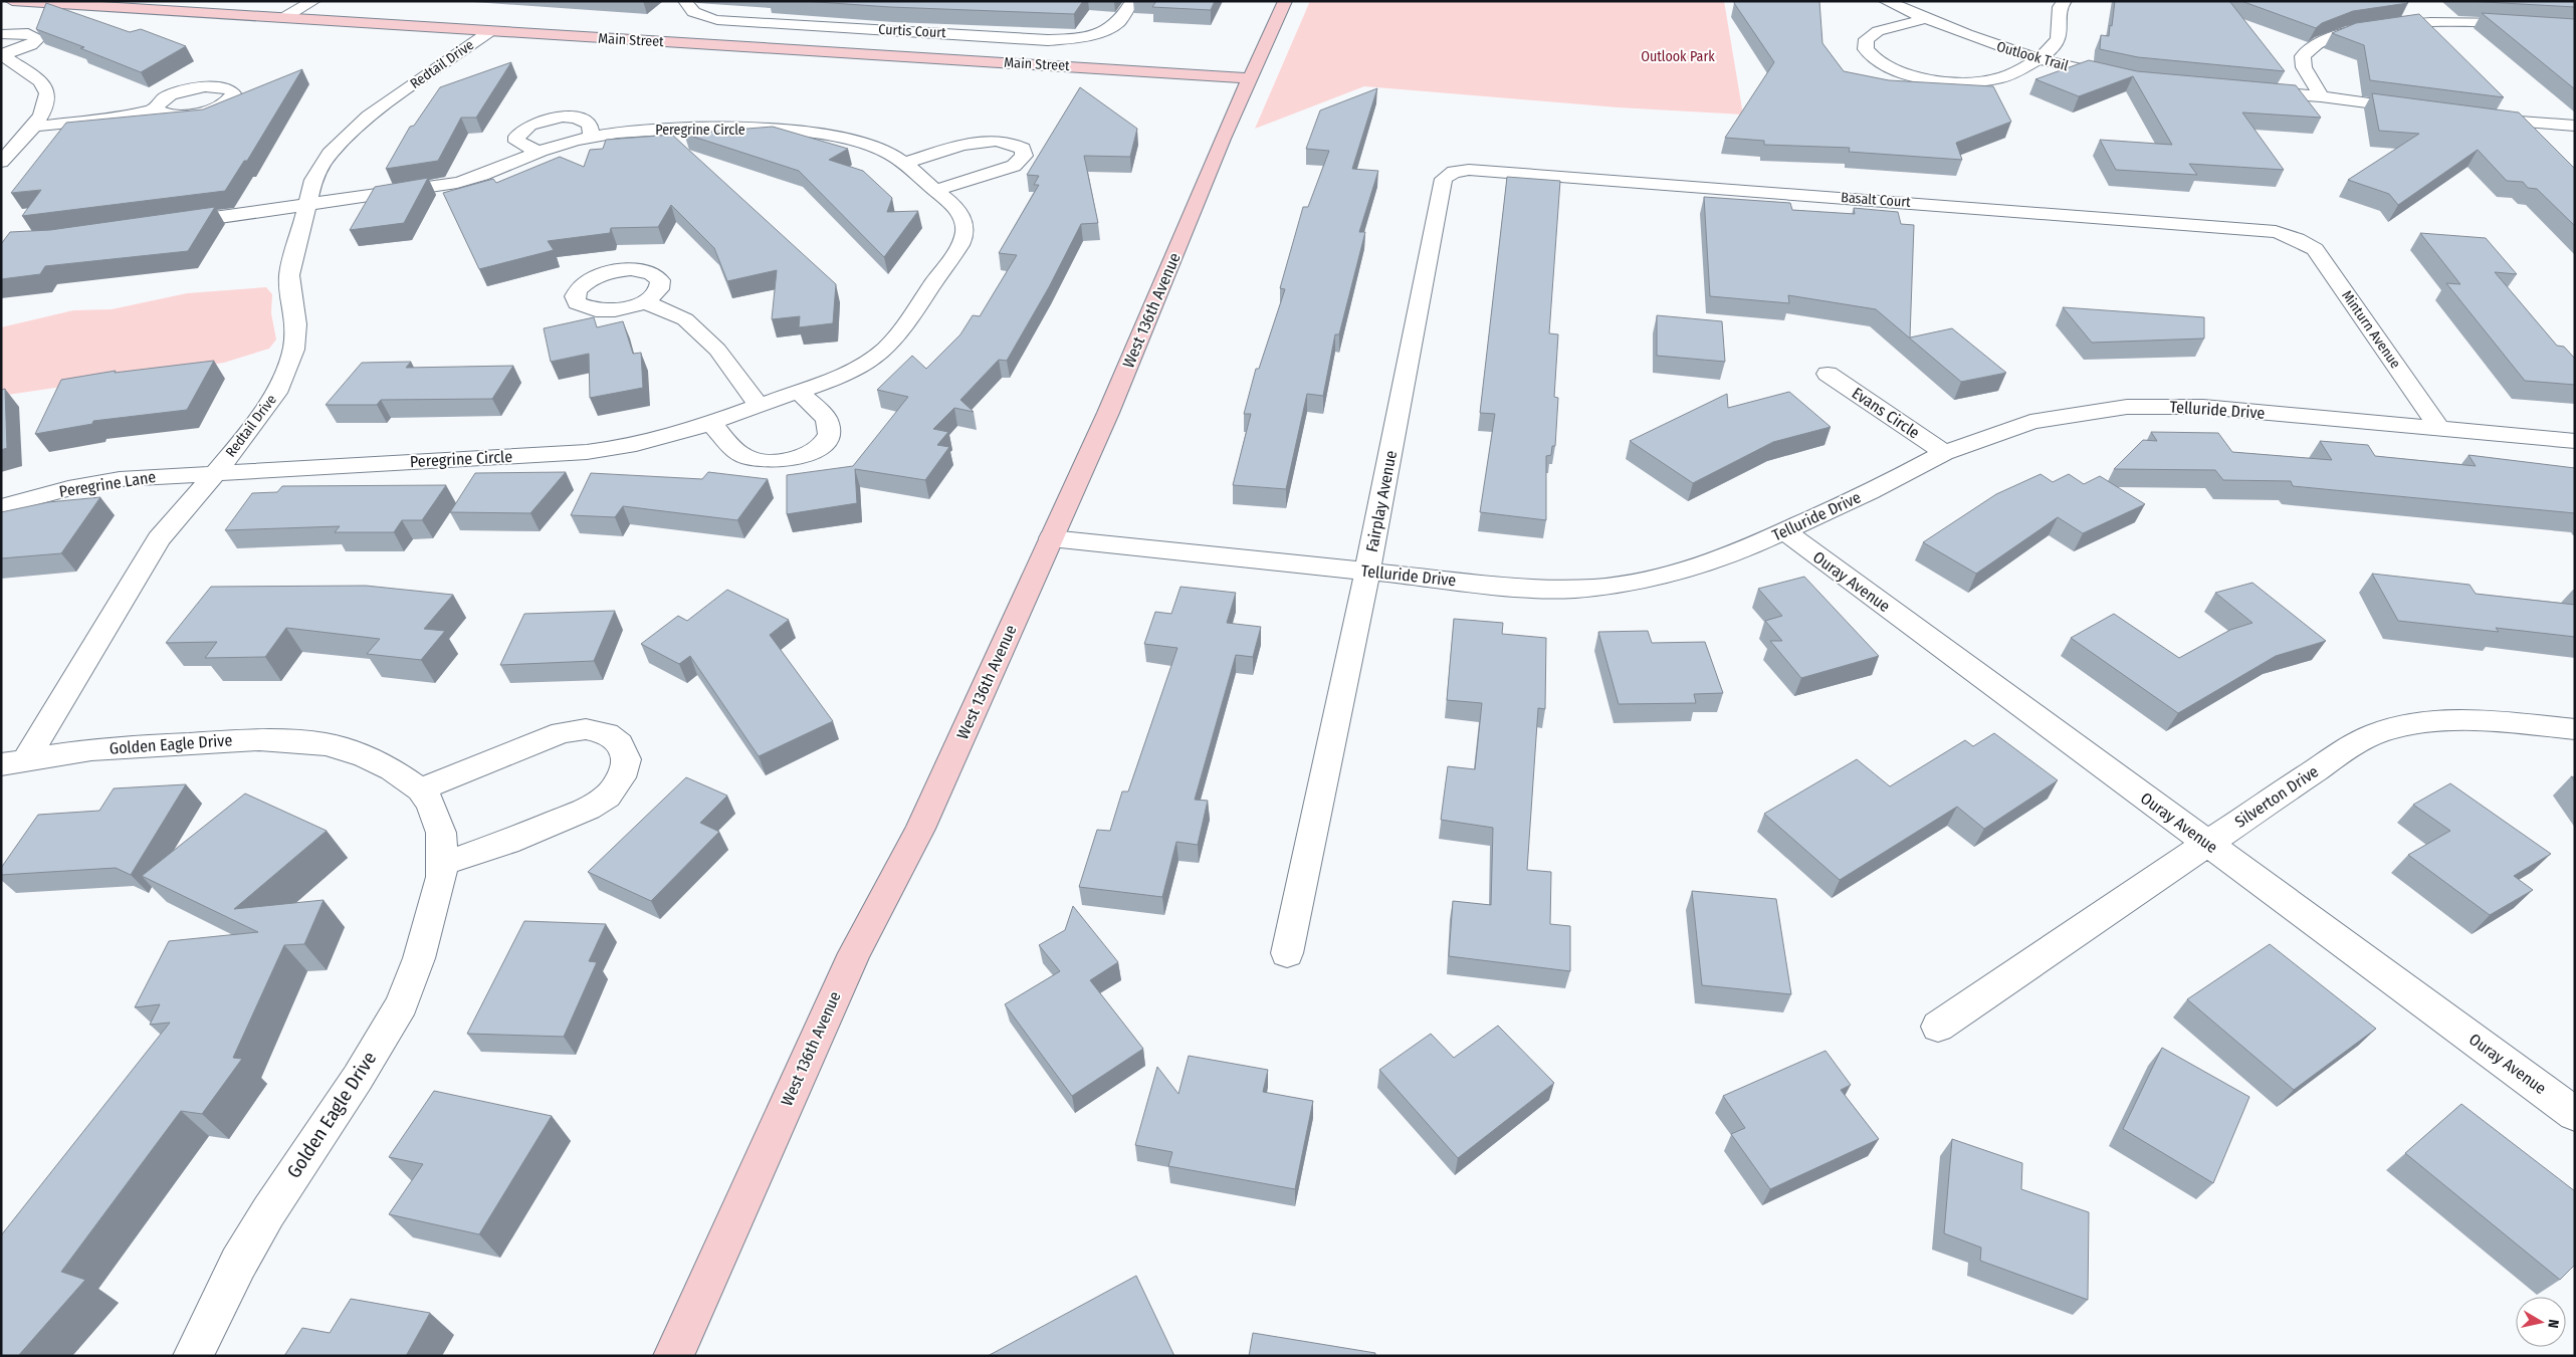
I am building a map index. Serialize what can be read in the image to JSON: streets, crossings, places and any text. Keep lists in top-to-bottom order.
{
  "streets": {
    "main road": ["Main Street", "West 136th Avenue"],
    "street": [
      "Curtis Court",
      "Outlook Trail",
      "Redtail Drive",
      "Peregrine Circle",
      "Basalt Court",
      "Minturn Avenue",
      "Telluride Drive",
      "Evans Circle",
      "Peregrine Lane",
      "Fairplay Avenue",
      "Ouray Avenue",
      "Golden Eagle Drive",
      "Silverton Drive"
    ]
  },
  "crossings": [
    ["Main Street", "Redtail Drive"],
    ["Main Street", "West 136th Avenue"],
    ["Redtail Drive", "Peregrine Circle"],
    ["Redtail Drive", "Peregrine Lane"],
    ["Redtail Drive", "Golden Eagle Drive"],
    ["Peregrine Circle", "Peregrine Lane"],
    ["Basalt Court", "Minturn Avenue"],
    ["Basalt Court", "Fairplay Avenue"],
    ["West 136th Avenue", "Telluride Drive"],
    ["Minturn Avenue", "Telluride Drive"],
    ["Telluride Drive", "Evans Circle"],
    ["Telluride Drive", "Fairplay Avenue"],
    ["Telluride Drive", "Ouray Avenue"],
    ["Ouray Avenue", "Silverton Drive"]
  ],
  "parks": ["Outlook Park"],
  "north": "right"
}
